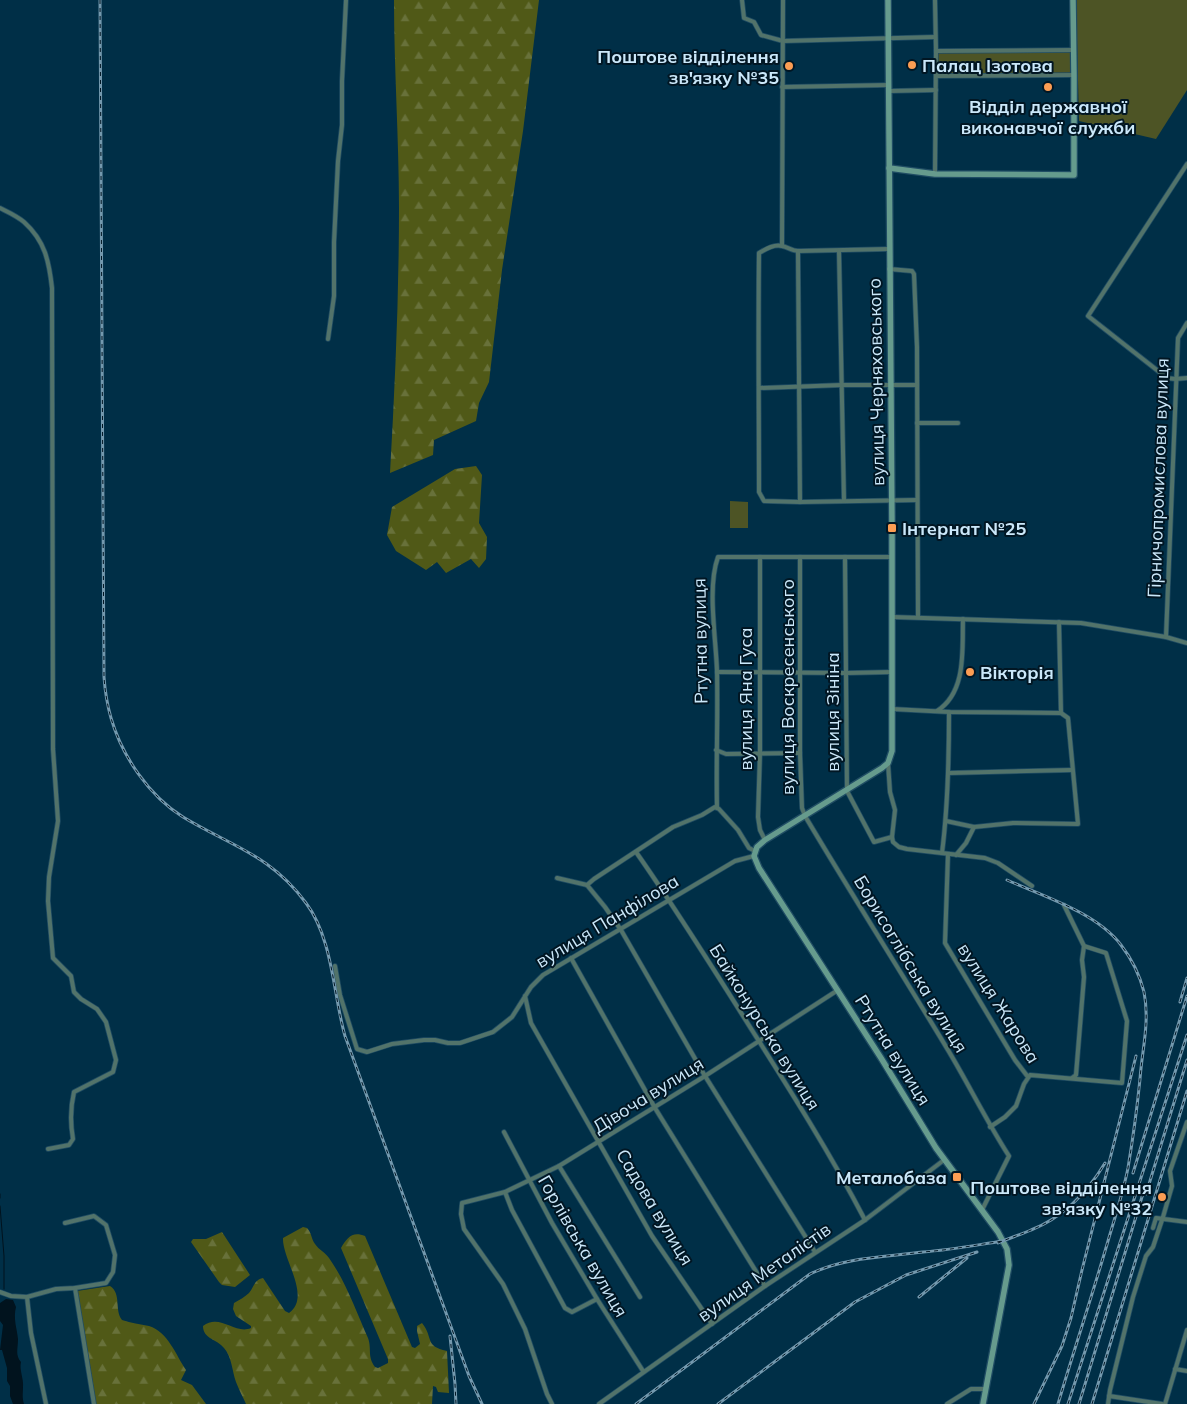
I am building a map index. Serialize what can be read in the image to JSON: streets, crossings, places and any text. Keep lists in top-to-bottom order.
{
  "streets": {
    "main road": ["вулиця Черняховського", "Ртутна вулиця", "вулиця Панфілова"],
    "street": [
      "Гірничопромислова вулиця",
      "вулиця Воскресенського",
      "вулиця Яна Гуса",
      "вулиця Зініна",
      "Борисоглібська вулиця",
      "вулиця Жарова",
      "Байконурська вулиця",
      "Дівоча вулиця",
      "Садова вулиця",
      "Горлівська вулиця",
      "вулиця Металістів"
    ]
  },
  "crossings": [
    ["вулиця Черняховського", "Ртутна вулиця"],
    ["вулиця Черняховського", "вулиця Панфілова"],
    ["Ртутна вулиця", "вулиця Воскресенського"],
    ["Ртутна вулиця", "вулиця Яна Гуса"],
    ["Ртутна вулиця", "вулиця Зініна"],
    ["Ртутна вулиця", "вулиця Панфілова"],
    ["Ртутна вулиця", "Борисоглібська вулиця"],
    ["Ртутна вулиця", "Дівоча вулиця"],
    ["Ртутна вулиця", "вулиця Металістів"],
    ["вулиця Воскресенського", "вулиця Панфілова"],
    ["вулиця Воскресенського", "Борисоглібська вулиця"],
    ["вулиця Яна Гуса", "вулиця Панфілова"],
    ["вулиця Зініна", "вулиця Панфілова"],
    ["вулиця Панфілова", "Борисоглібська вулиця"],
    ["вулиця Панфілова", "Байконурська вулиця"],
    ["вулиця Панфілова", "Садова вулиця"],
    ["Байконурська вулиця", "Дівоча вулиця"],
    ["Байконурська вулиця", "вулиця Металістів"],
    ["Дівоча вулиця", "Садова вулиця"],
    ["Дівоча вулиця", "Горлівська вулиця"],
    ["Садова вулиця", "вулиця Металістів"],
    ["Горлівська вулиця", "вулиця Металістів"]
  ],
  "places": {
    "other": [
      "Палац Ізотова",
      "Поштове відділення зв'язку №35",
      "Відділ державної виконавчої служби",
      "Вікторія",
      "Поштове відділення зв'язку №32"
    ],
    "transit": ["Інтернат №25", "Металобаза"]
  }
}
